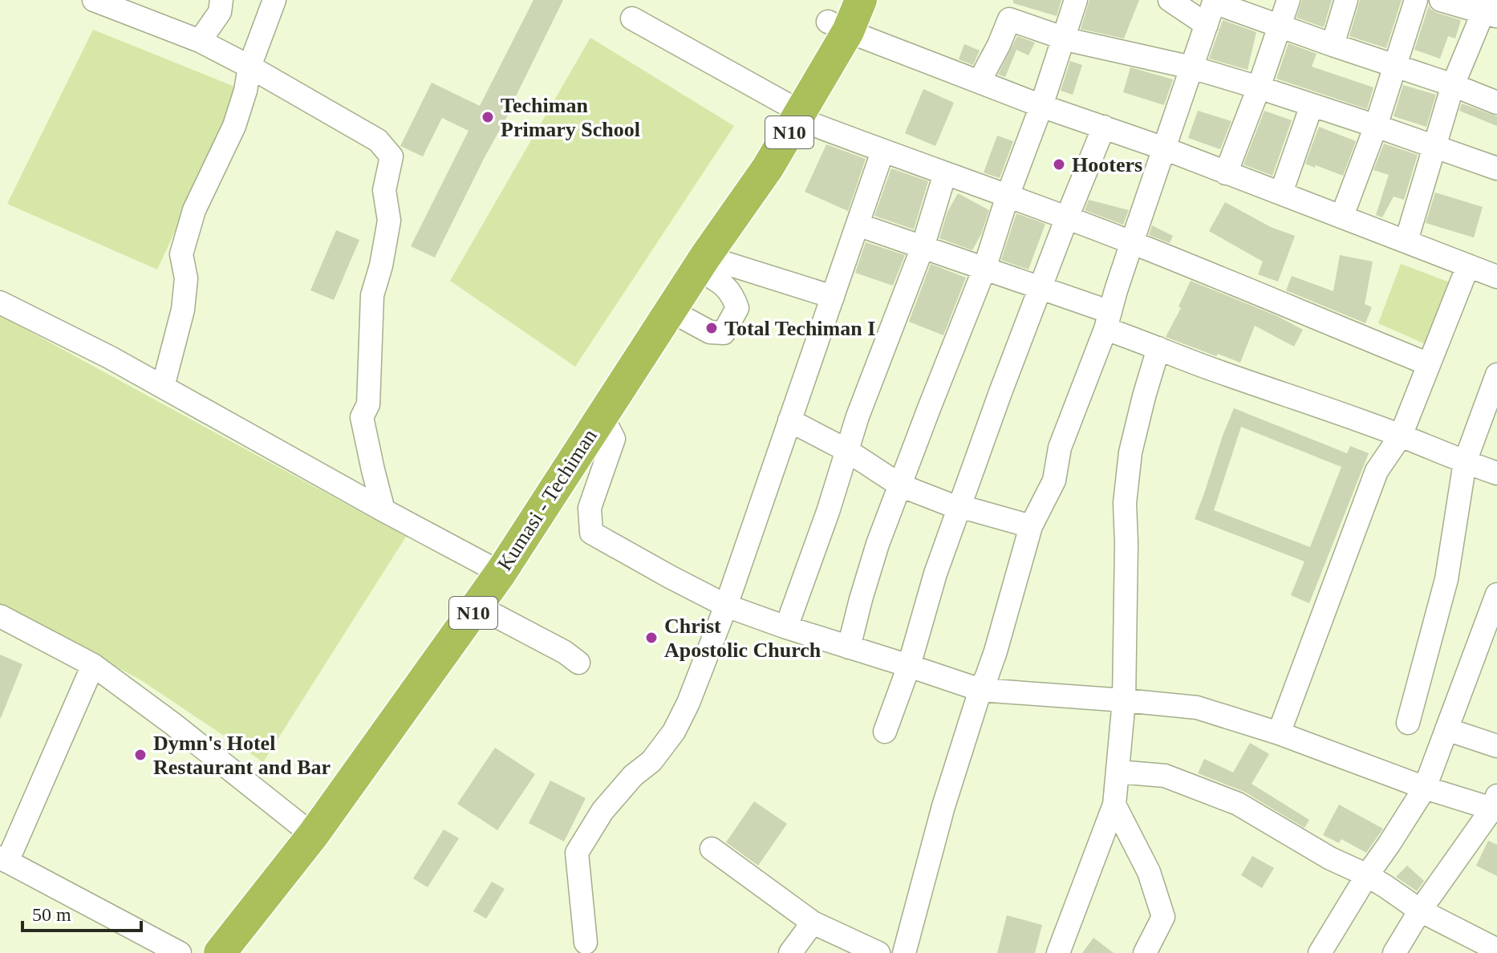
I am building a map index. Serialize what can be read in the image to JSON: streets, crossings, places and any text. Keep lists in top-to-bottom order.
{
  "streets": {
    "highway": ["N10", "Kumasi - Techiman"]
  },
  "crossings": [
    ["N10", "Kumasi - Techiman"]
  ],
  "places": [
    "Techiman Primary School",
    "Hooters",
    "Total Techiman I",
    "Christ Apostolic Church",
    "Dymn's Hotel Restaurant and Bar"
  ],
  "scale_bar": "50 m"
}
